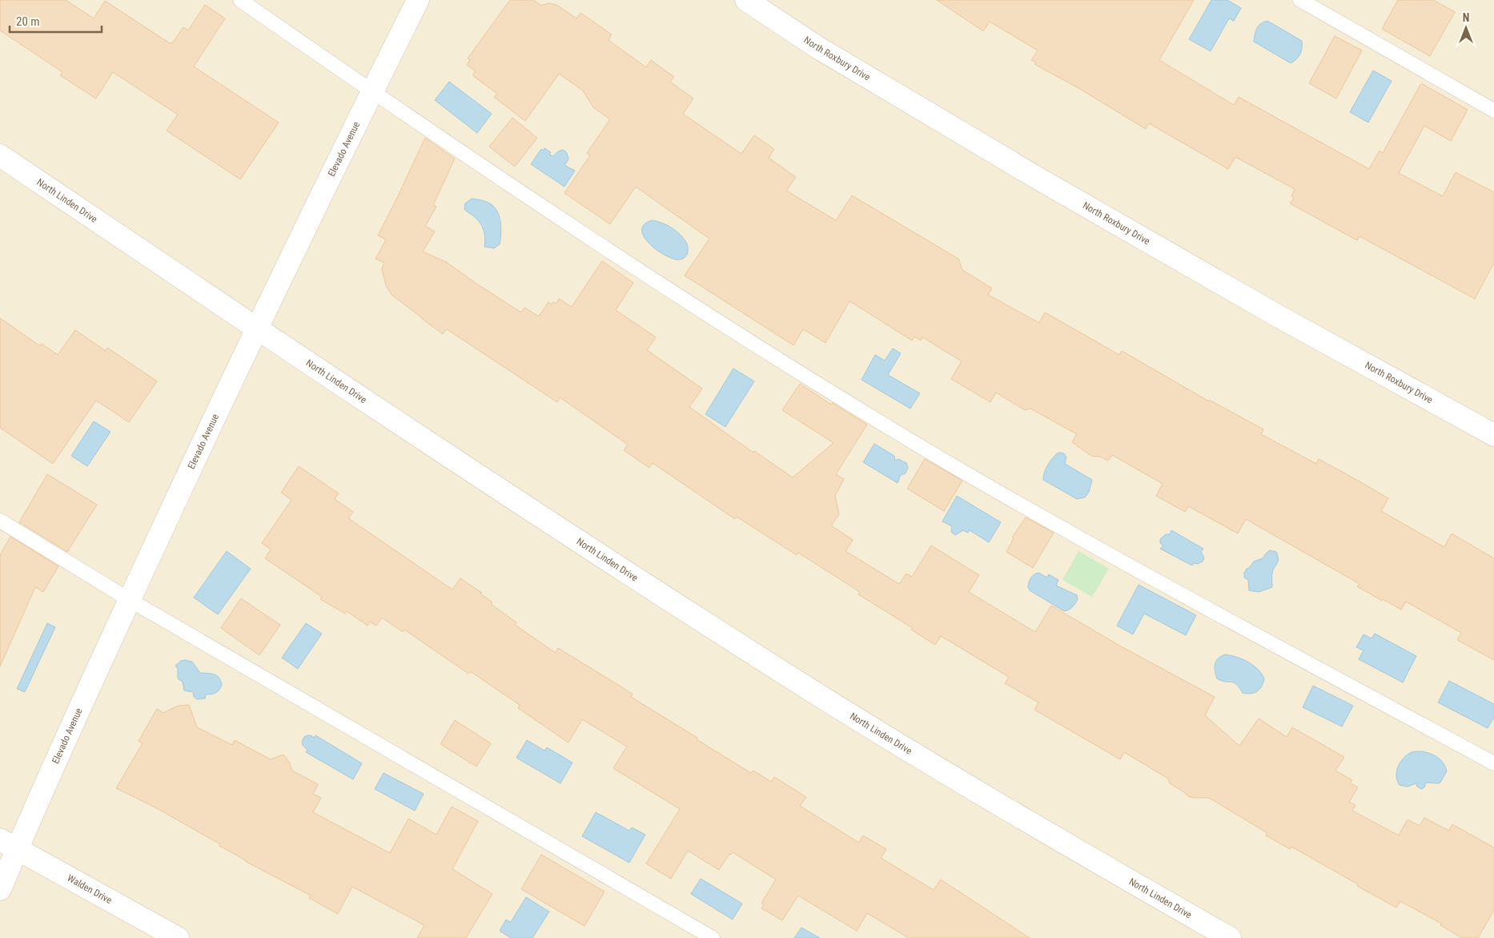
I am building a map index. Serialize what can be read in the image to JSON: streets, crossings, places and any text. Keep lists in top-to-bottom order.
{
  "streets": {
    "street": [
      "North Roxbury Drive",
      "Elevado Avenue",
      "North Linden Drive",
      "Walden Drive"
    ]
  },
  "crossings": [
    ["Elevado Avenue", "North Linden Drive"],
    ["Elevado Avenue", "Walden Drive"]
  ],
  "scale_bar": "20 m",
  "north": "top"
}
